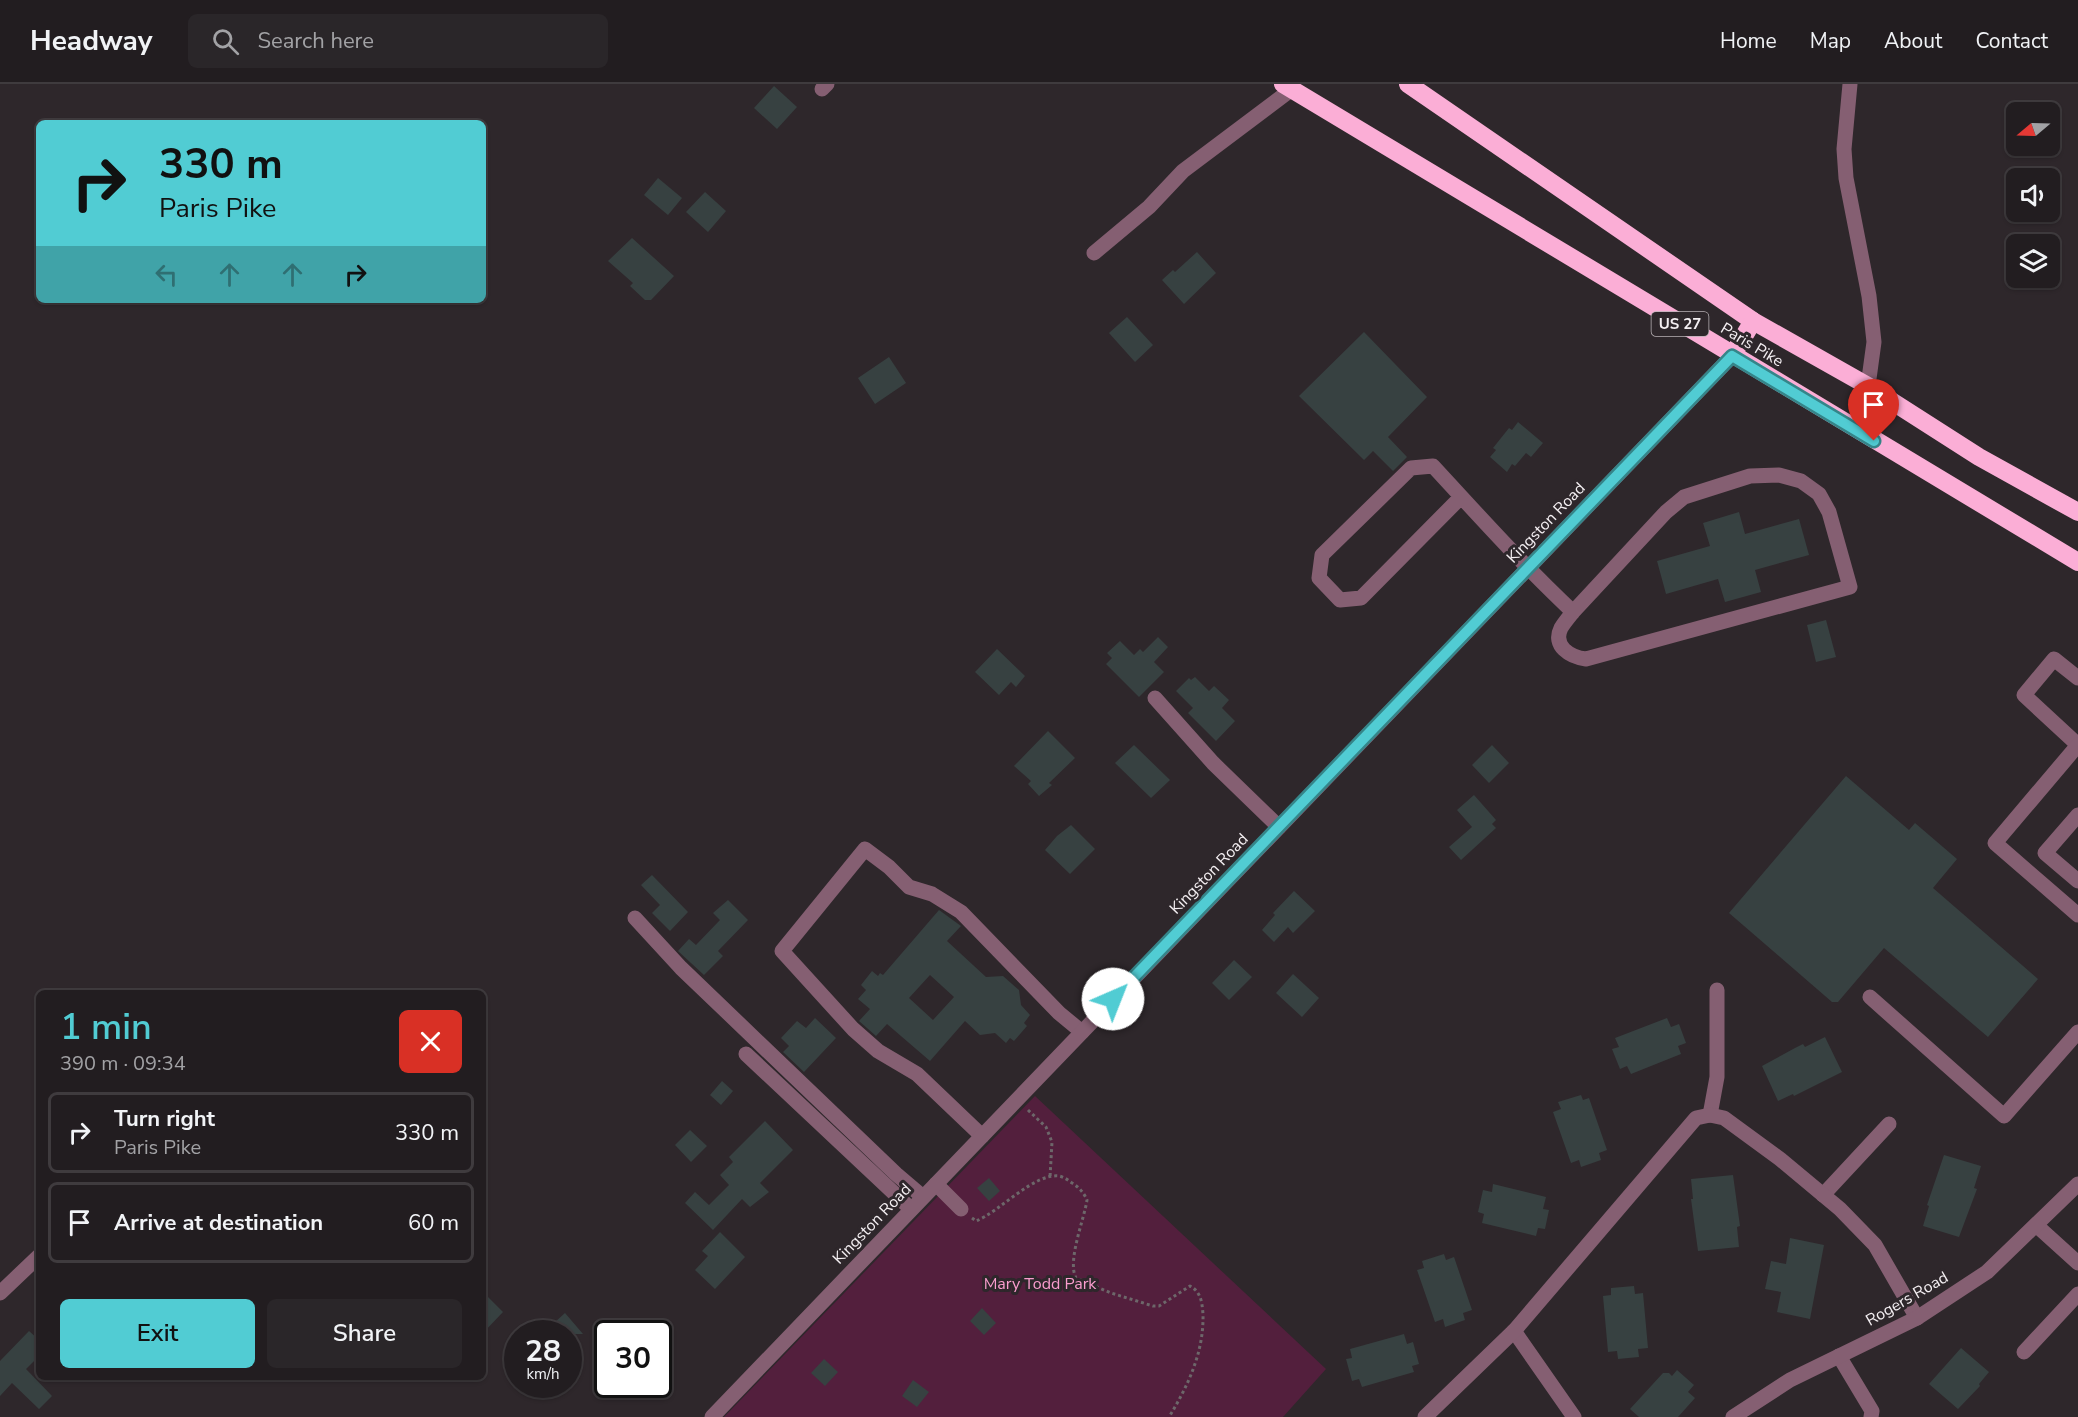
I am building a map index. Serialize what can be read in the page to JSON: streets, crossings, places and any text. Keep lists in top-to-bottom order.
{
  "streets": {
    "highway": ["US 27", "Paris Pike"],
    "street": ["Kingston Road", "Rogers Road"]
  },
  "crossings": [
    ["Paris Pike", "Kingston Road"]
  ],
  "parks": ["Mary Todd Park"],
  "north": "left",
  "page": {
    "header": "Headway",
    "search": "Search here",
    "nav": [
      "Home",
      "Map",
      "About",
      "Contact"
    ],
    "turn": ["330 m", "Paris Pike"],
    "heading": ["1 min", "390 m · 09:34"],
    "list": [
      {
        "name": "Turn right",
        "note": "Paris Pike",
        "value": "330 m"
      },
      {
        "name": "Arrive at destination",
        "value": "60 m"
      }
    ],
    "buttons": ["Exit", "Share"],
    "speed": "28 km/h",
    "limit": "30"
  }
}
